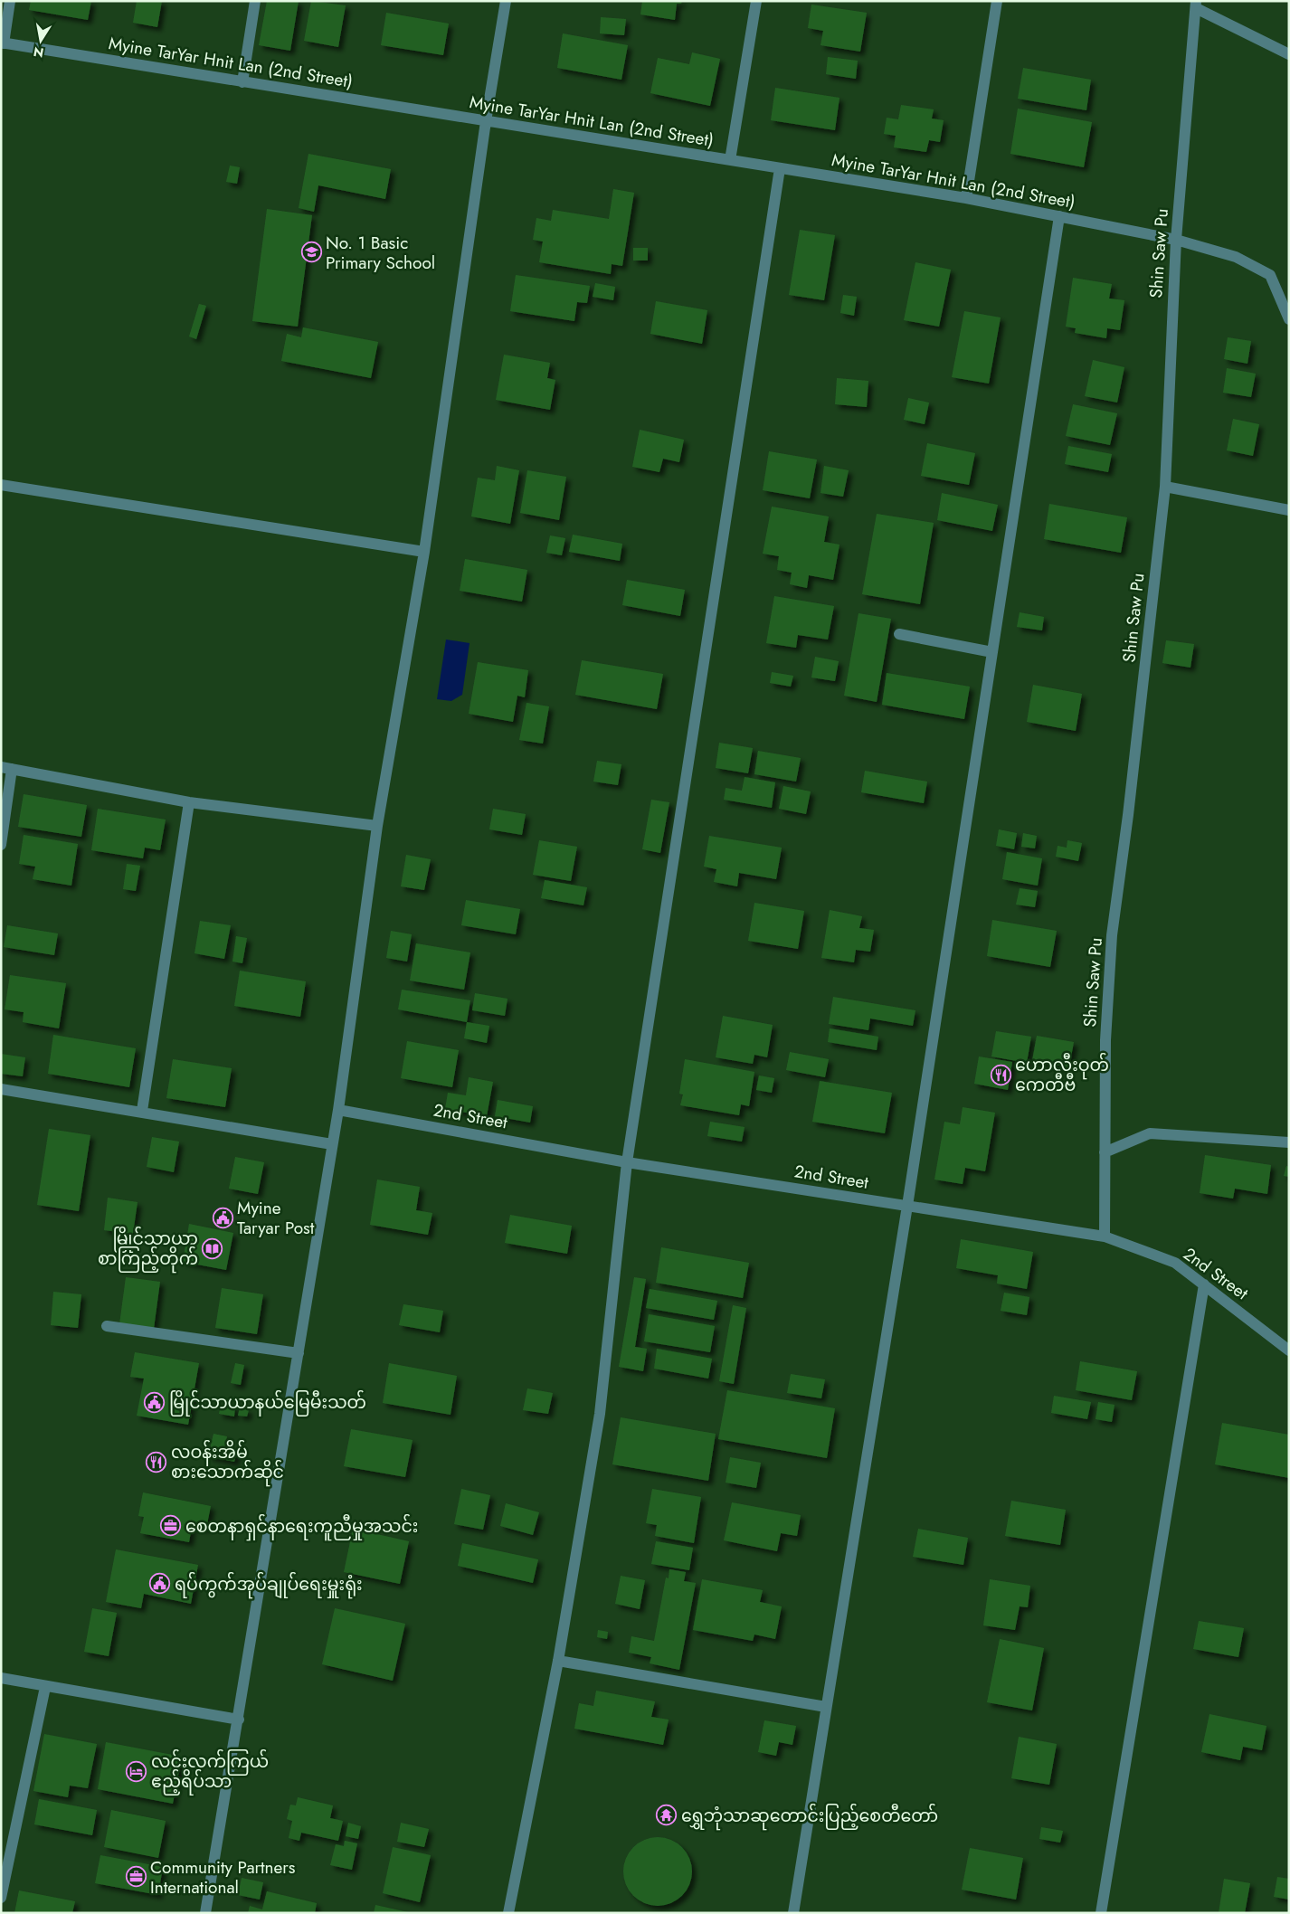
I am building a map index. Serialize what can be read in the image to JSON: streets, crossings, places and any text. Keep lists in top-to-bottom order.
{
  "streets": {
    "street": ["Myine TarYar Hnit Lan (2nd Street)", "Shin Saw Pu", "2nd Street"]
  },
  "crossings": [
    ["Myine TarYar Hnit Lan (2nd Street)", "Shin Saw Pu"],
    ["Shin Saw Pu", "2nd Street"]
  ],
  "places": {
    "school or university": ["No. 1 Basic Primary School"],
    "restaurant": ["ဟောလီးဝုတ် ကေတီဗီ", "လဝန်းအိမ် စားသောက်ဆိုင်"],
    "public building": ["Myine Taryar Post", "မြိုင်သာယာနယ်မြေမီးသတ်", "ရပ်ကွက်အုပ်ချုပ်ရေးမှူးရုံး"],
    "library": ["မြိုင်သာယာ စာကြည့်တိုက်"],
    "office": ["စေတနာရှင်နာရေးကူညီမှုအသင်း", "Community Partners International"],
    "hotel": ["လင်းလက်ကြယ် ဧည့်ရိပ်သာ"],
    "temple": ["ရွှေဘုံသာဆုတောင်းပြည့်စေတီတော်"]
  },
  "north": "bottom"
}
